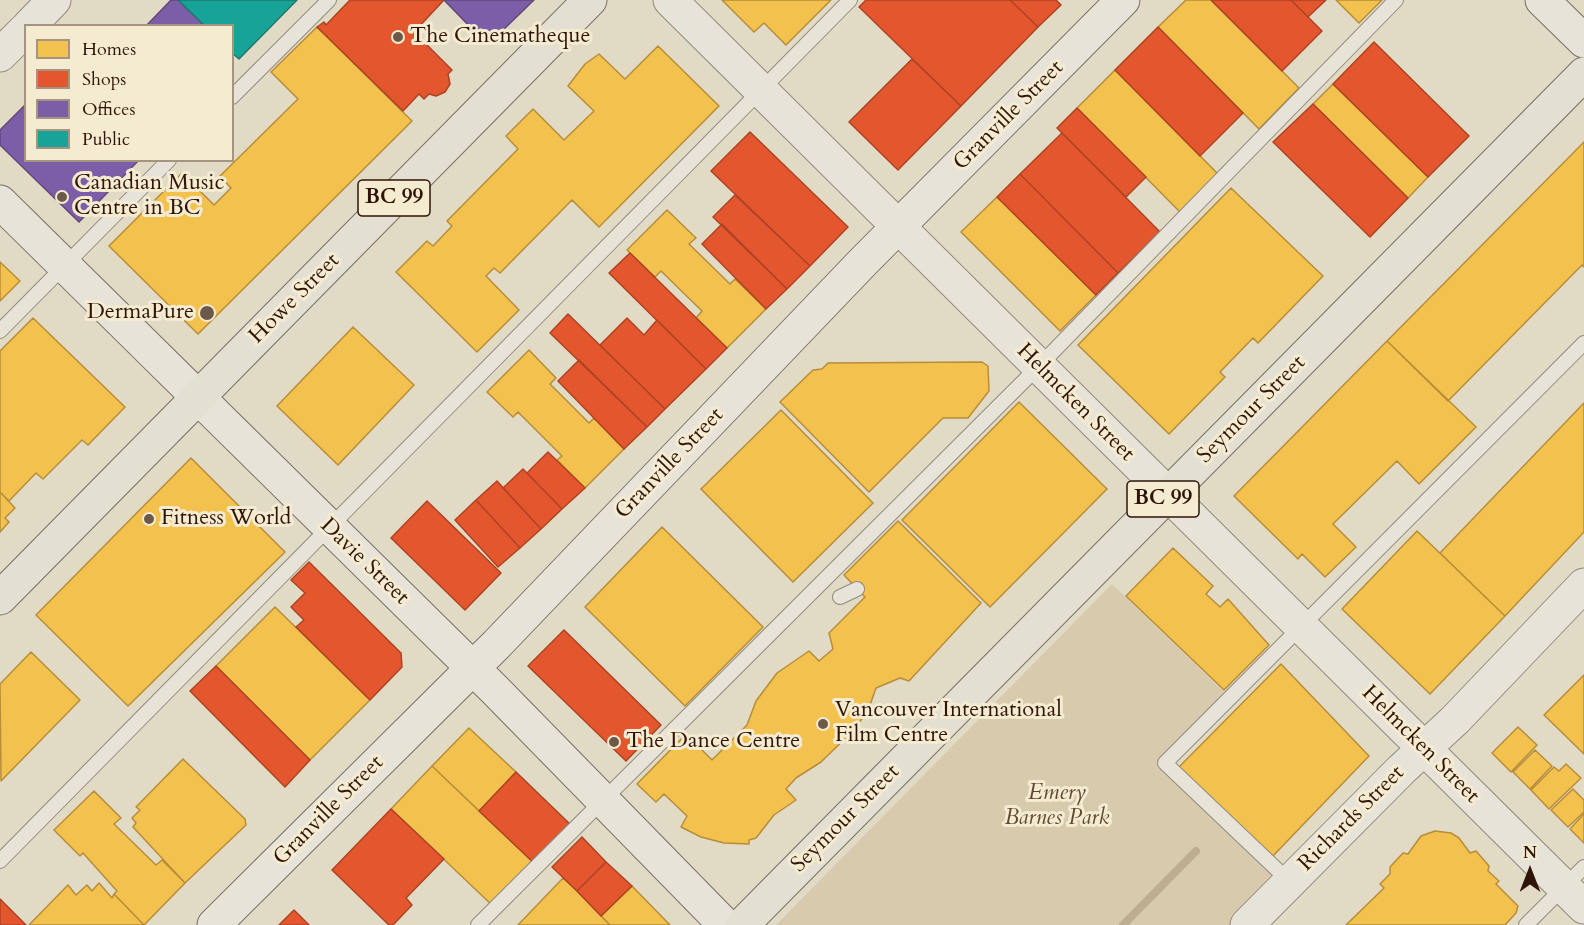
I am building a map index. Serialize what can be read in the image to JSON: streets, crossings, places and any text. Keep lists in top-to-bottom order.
{
  "streets": {
    "highway": ["BC 99", "Howe Street", "Seymour Street"],
    "main road": [
      "Granville Street",
      "Helmcken Street",
      "Davie Street",
      "Richards Street"
    ]
  },
  "crossings": [
    ["Granville Street", "Helmcken Street"],
    ["Granville Street", "Davie Street"],
    ["Howe Street", "Davie Street"],
    ["Helmcken Street", "Seymour Street"],
    ["Helmcken Street", "Richards Street"]
  ],
  "parks": ["Emery Barnes Park"],
  "places": [
    "The Cinematheque",
    "Canadian Music Centre in BC",
    "DermaPure",
    "Fitness World",
    "Vancouver International Film Centre",
    "The Dance Centre"
  ],
  "legend": [
    "Homes",
    "Shops",
    "Offices",
    "Public"
  ],
  "north": "top"
}
